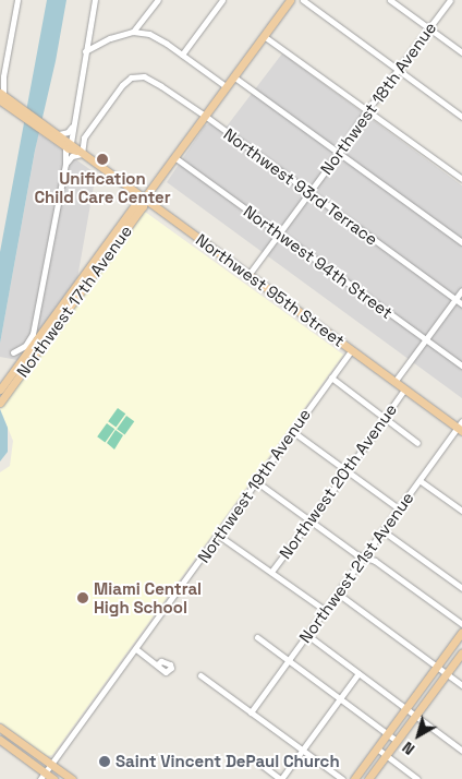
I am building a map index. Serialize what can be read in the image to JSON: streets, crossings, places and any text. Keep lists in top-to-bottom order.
{
  "streets": {
    "main road": ["Northwest 95th Street", "Northwest 17th Avenue"],
    "street": [
      "Northwest 18th Avenue",
      "Northwest 93rd Terrace",
      "Northwest 94th Street",
      "Northwest 20th Avenue",
      "Northwest 19th Avenue",
      "Northwest 21st Avenue"
    ]
  },
  "crossings": [
    ["Northwest 18th Avenue", "Northwest 93rd Terrace"],
    ["Northwest 18th Avenue", "Northwest 94th Street"],
    ["Northwest 18th Avenue", "Northwest 95th Street"],
    ["Northwest 93rd Terrace", "Northwest 17th Avenue"],
    ["Northwest 93rd Terrace", "Northwest 20th Avenue"],
    ["Northwest 94th Street", "Northwest 17th Avenue"],
    ["Northwest 94th Street", "Northwest 20th Avenue"],
    ["Northwest 95th Street", "Northwest 17th Avenue"],
    ["Northwest 95th Street", "Northwest 20th Avenue"],
    ["Northwest 95th Street", "Northwest 19th Avenue"],
    ["Northwest 95th Street", "Northwest 21st Avenue"]
  ],
  "places": ["Unification Child Care Center", "Miami Central High School", "Saint Vincent DePaul Church"],
  "north": "bottom left"
}
